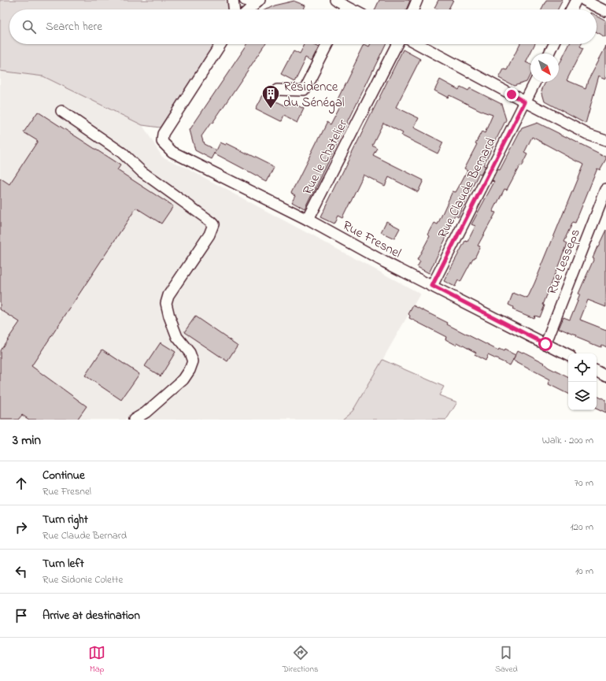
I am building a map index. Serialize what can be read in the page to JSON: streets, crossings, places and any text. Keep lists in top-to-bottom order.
{
  "streets": {
    "street": [
      "Rue le Chatelier",
      "Rue Claude Bernard",
      "Rue Fresnel",
      "Rue Lesseps"
    ]
  },
  "crossings": [
    ["Rue le Chatelier", "Rue Fresnel"],
    ["Rue Claude Bernard", "Rue Fresnel"],
    ["Rue Fresnel", "Rue Lesseps"]
  ],
  "places": {
    "building": ["Résidence du Sénégal"]
  },
  "north": "bottom right",
  "page": {
    "search": "Search here",
    "heading": ["3 min", "Walk · 200 m"],
    "list": [
      ["Continue", "Rue Fresnel", "70 m"],
      ["Turn right", "Rue Claude Bernard", "120 m"],
      ["Turn left", "Rue Sidonie Colette", "10 m"],
      "Arrive at destination"
    ],
    "nav": ["Map", "Directions", "Saved"]
  }
}
